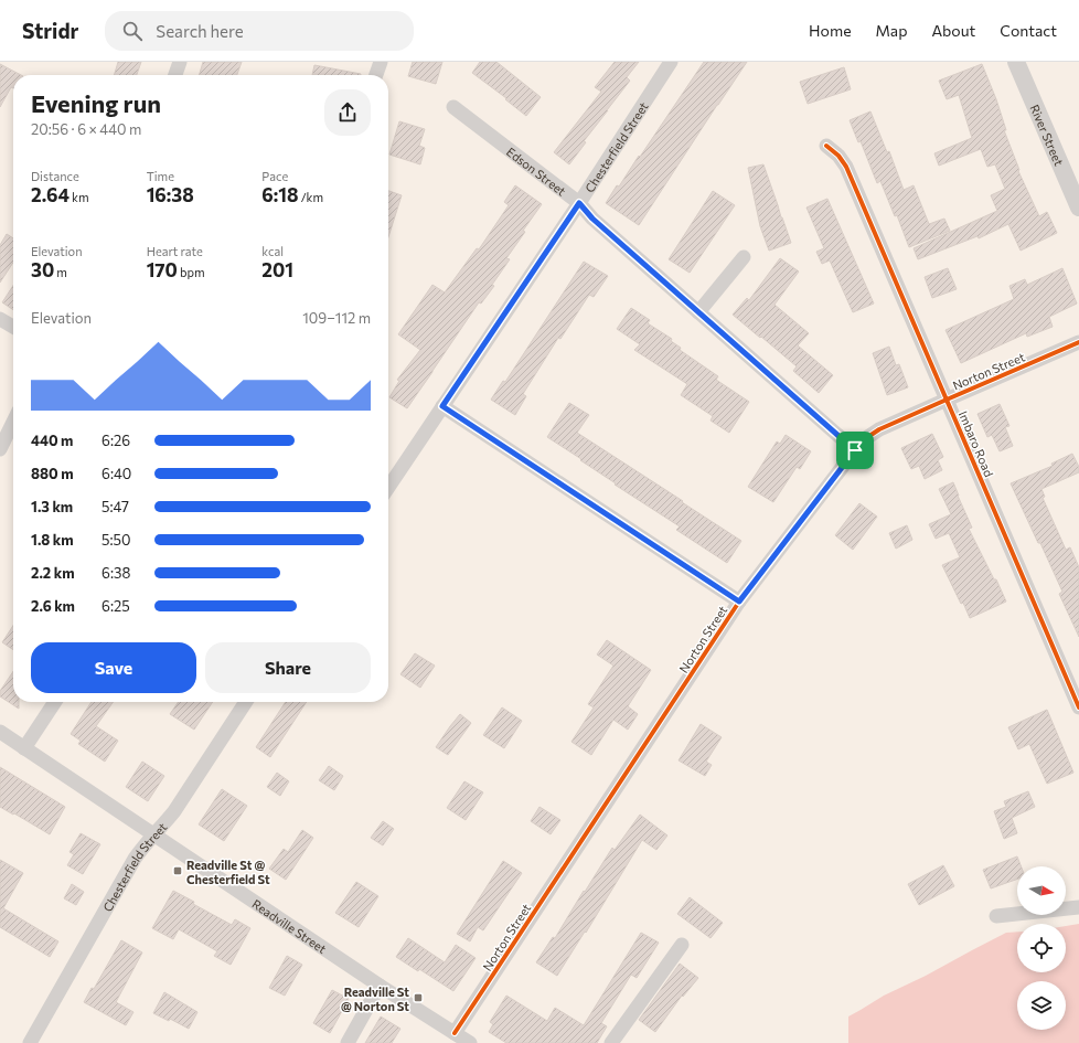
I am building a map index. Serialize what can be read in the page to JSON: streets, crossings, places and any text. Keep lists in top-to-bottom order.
{
  "streets": {
    "street": [
      "River Street",
      "Chesterfield Street",
      "Edson Street",
      "Norton Street",
      "Imbaro Road",
      "Readville Street"
    ]
  },
  "crossings": [
    ["Chesterfield Street", "Edson Street"],
    ["Chesterfield Street", "Readville Street"],
    ["Edson Street", "Norton Street"],
    ["Norton Street", "Imbaro Road"],
    ["Norton Street", "Readville Street"]
  ],
  "places": {
    "transit": ["Readville St @ Chesterfield St", "Readville St @ Norton St"]
  },
  "north": "right",
  "page": {
    "header": "Stridr",
    "search": "Search here",
    "nav": [
      "Home",
      "Map",
      "About",
      "Contact"
    ],
    "heading": ["Evening run", "20:56 · 6 × 440 m"],
    "stats": [
      ["Distance", "2.64 km"],
      ["Time", "16:38"],
      ["Pace", "6:18 /km"],
      ["Elevation", "30 m"],
      ["Heart rate", "170 bpm"],
      ["kcal", "201"]
    ],
    "chart": ["Elevation", "109–112 m"],
    "list": [
      {
        "name": "440 m",
        "note": "6:26"
      },
      {
        "name": "880 m",
        "note": "6:40"
      },
      {
        "name": "1.3 km",
        "note": "5:47"
      },
      {
        "name": "1.8 km",
        "note": "5:50"
      },
      {
        "name": "2.2 km",
        "note": "6:38"
      },
      {
        "name": "2.6 km",
        "note": "6:25"
      }
    ],
    "buttons": ["Save", "Share"]
  }
}
